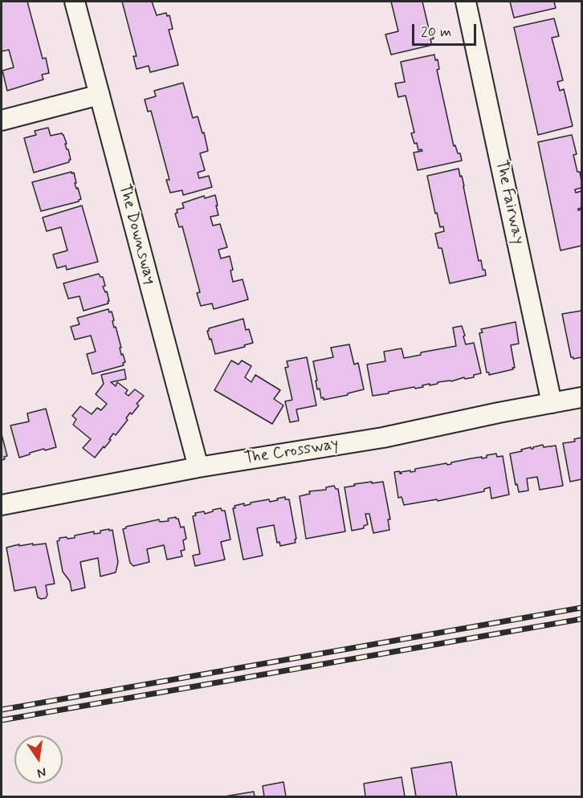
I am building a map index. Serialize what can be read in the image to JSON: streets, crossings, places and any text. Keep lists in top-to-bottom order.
{
  "streets": {
    "street": ["The Fairway", "The Downsway", "The Crossway"]
  },
  "crossings": [
    ["The Fairway", "The Crossway"],
    ["The Downsway", "The Crossway"]
  ],
  "scale_bar": "20 m",
  "north": "bottom"
}
